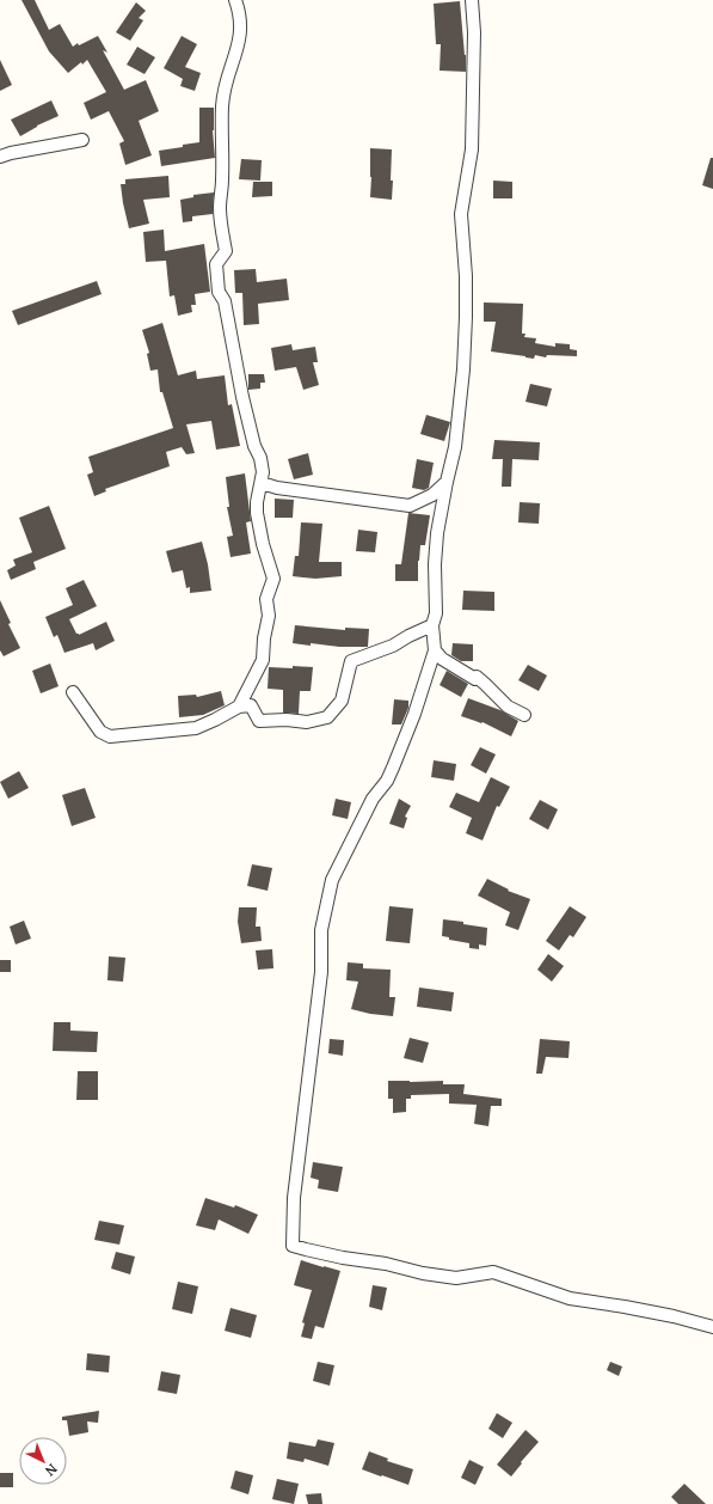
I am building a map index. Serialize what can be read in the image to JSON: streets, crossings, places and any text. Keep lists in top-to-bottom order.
{
  "north": "bottom right"
}
